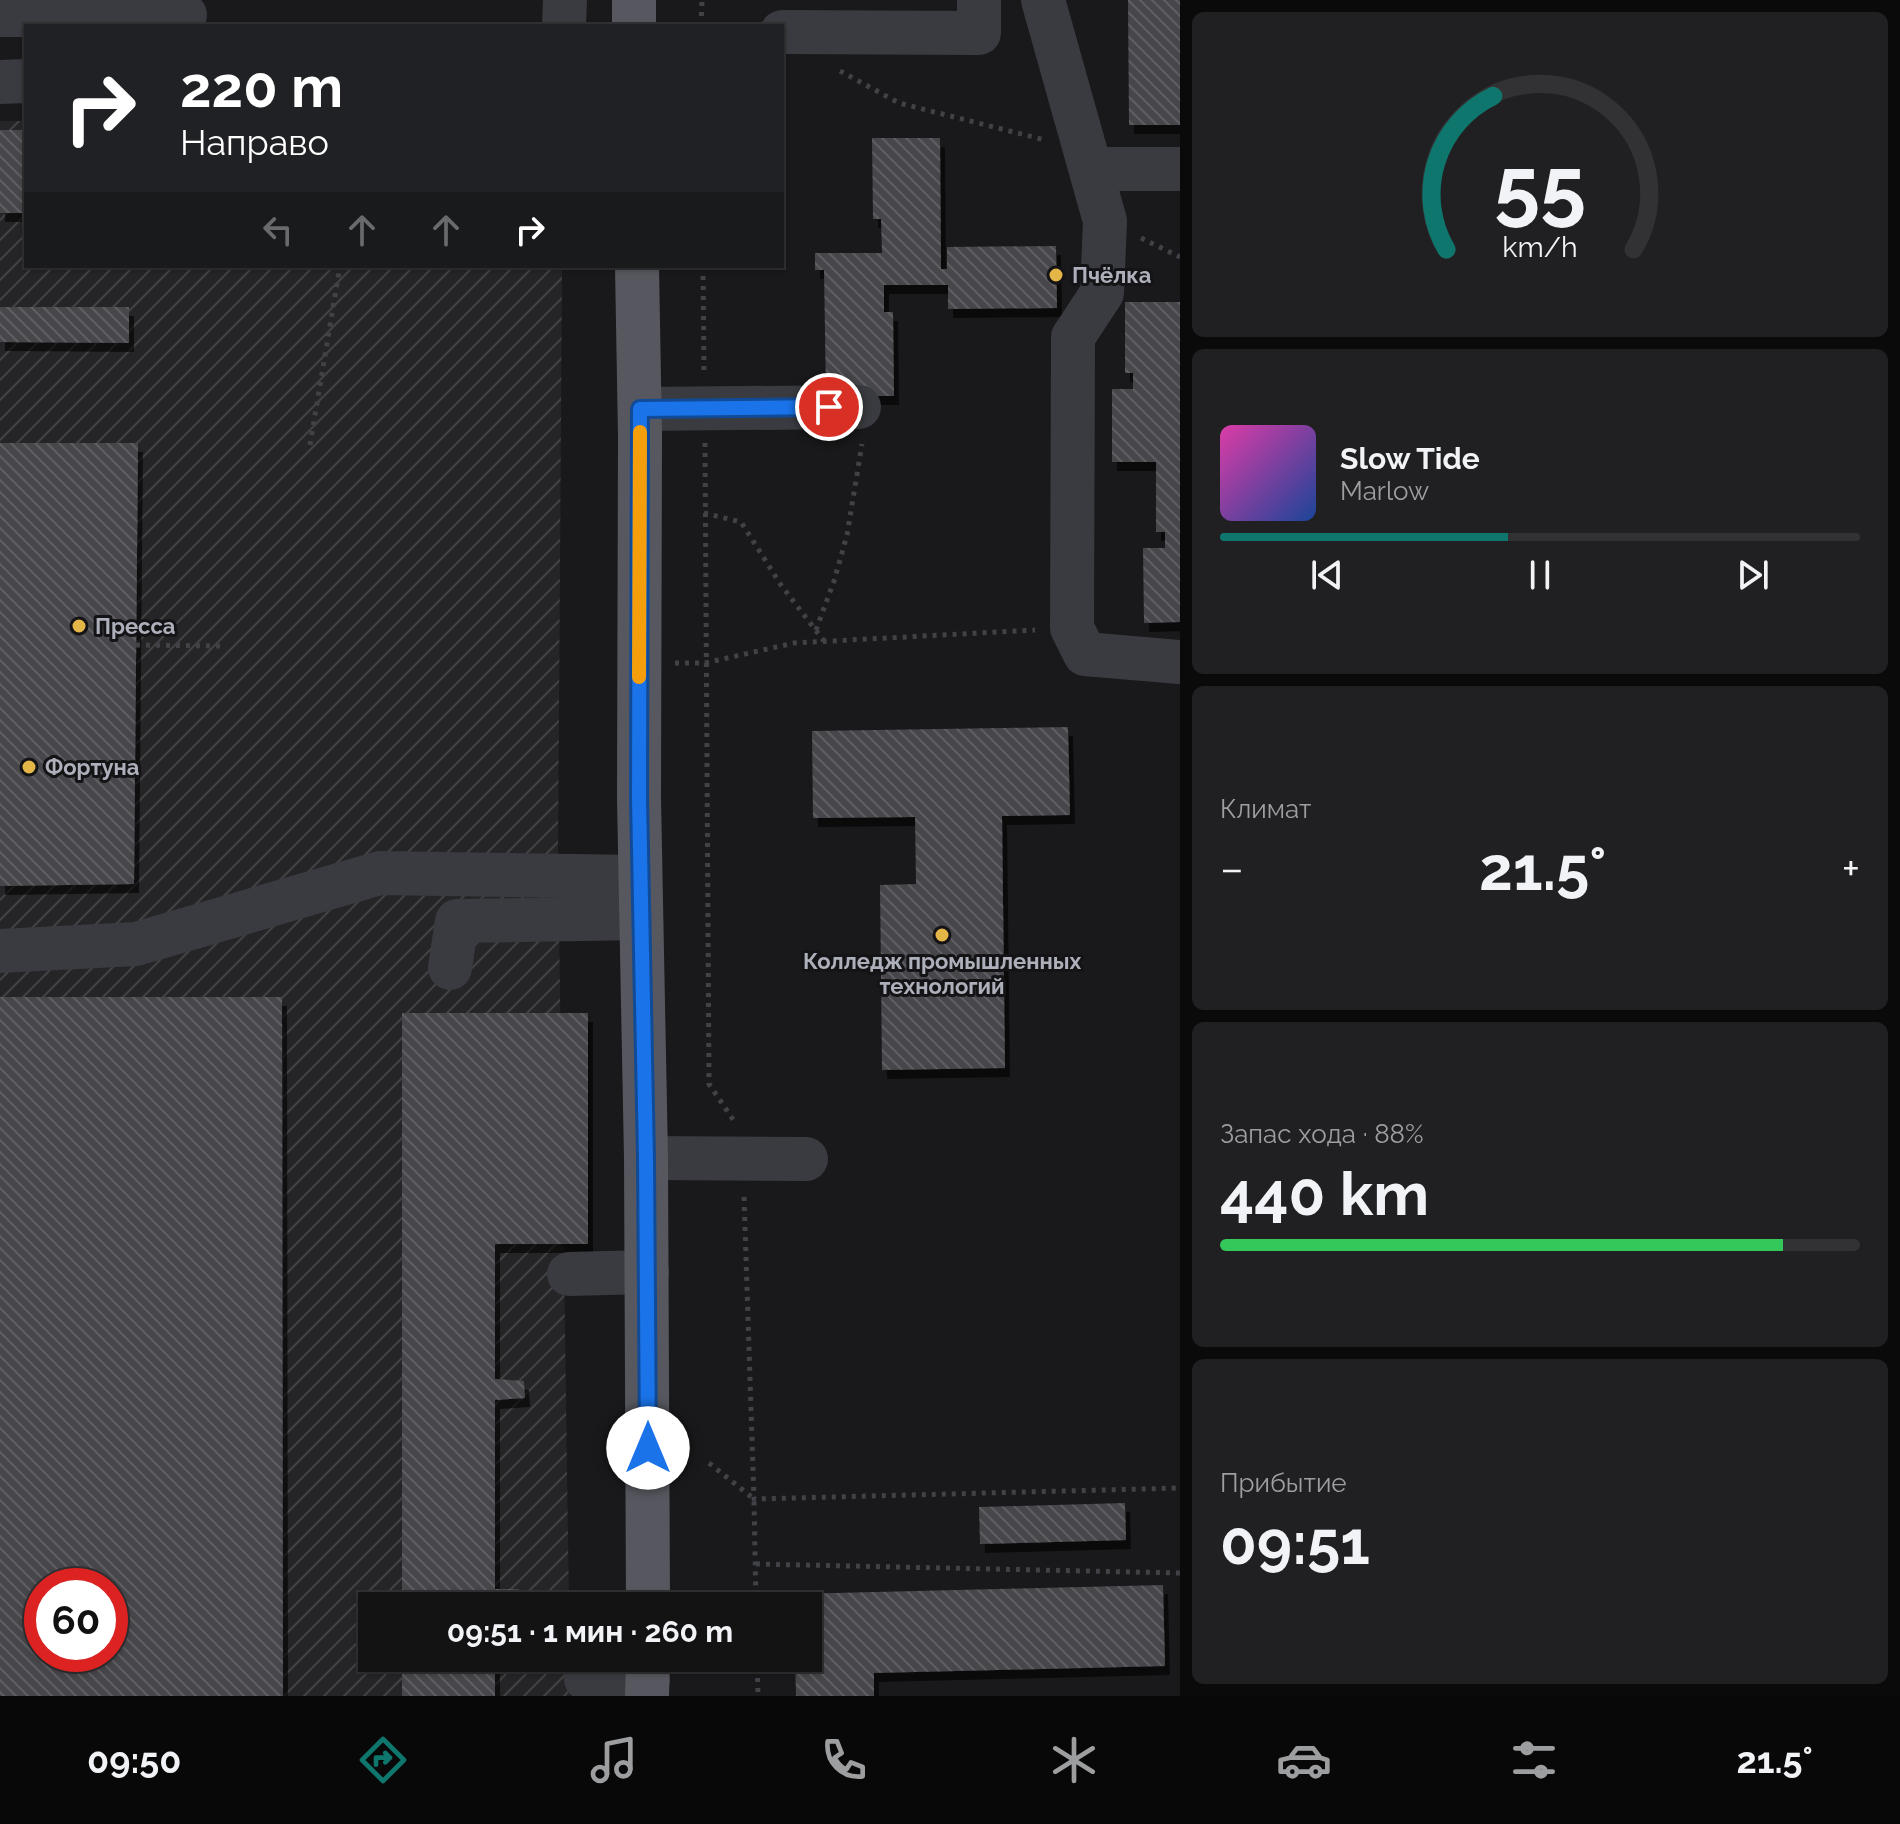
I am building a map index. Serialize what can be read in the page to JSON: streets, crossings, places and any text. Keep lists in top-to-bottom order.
{
  "places": [
    "Пчёлка",
    "Пресса",
    "Фортуна",
    "Колледж промышленных технологий"
  ],
  "page": {
    "turn": ["220 m", "Направо"],
    "song": ["Slow Tide", "Marlow"],
    "tile": [
      "Климат",
      ["Запас хода · 88%", "440 km"],
      ["Прибытие", "09:51"]
    ],
    "heat": ["−", "21.5°", "+"],
    "limit": "60",
    "trip": "09:51 · 1 мин · 260 m",
    "tabs": ["09:50", "21.5°"],
    "gauge": ["55", "km/h"]
  }
}
